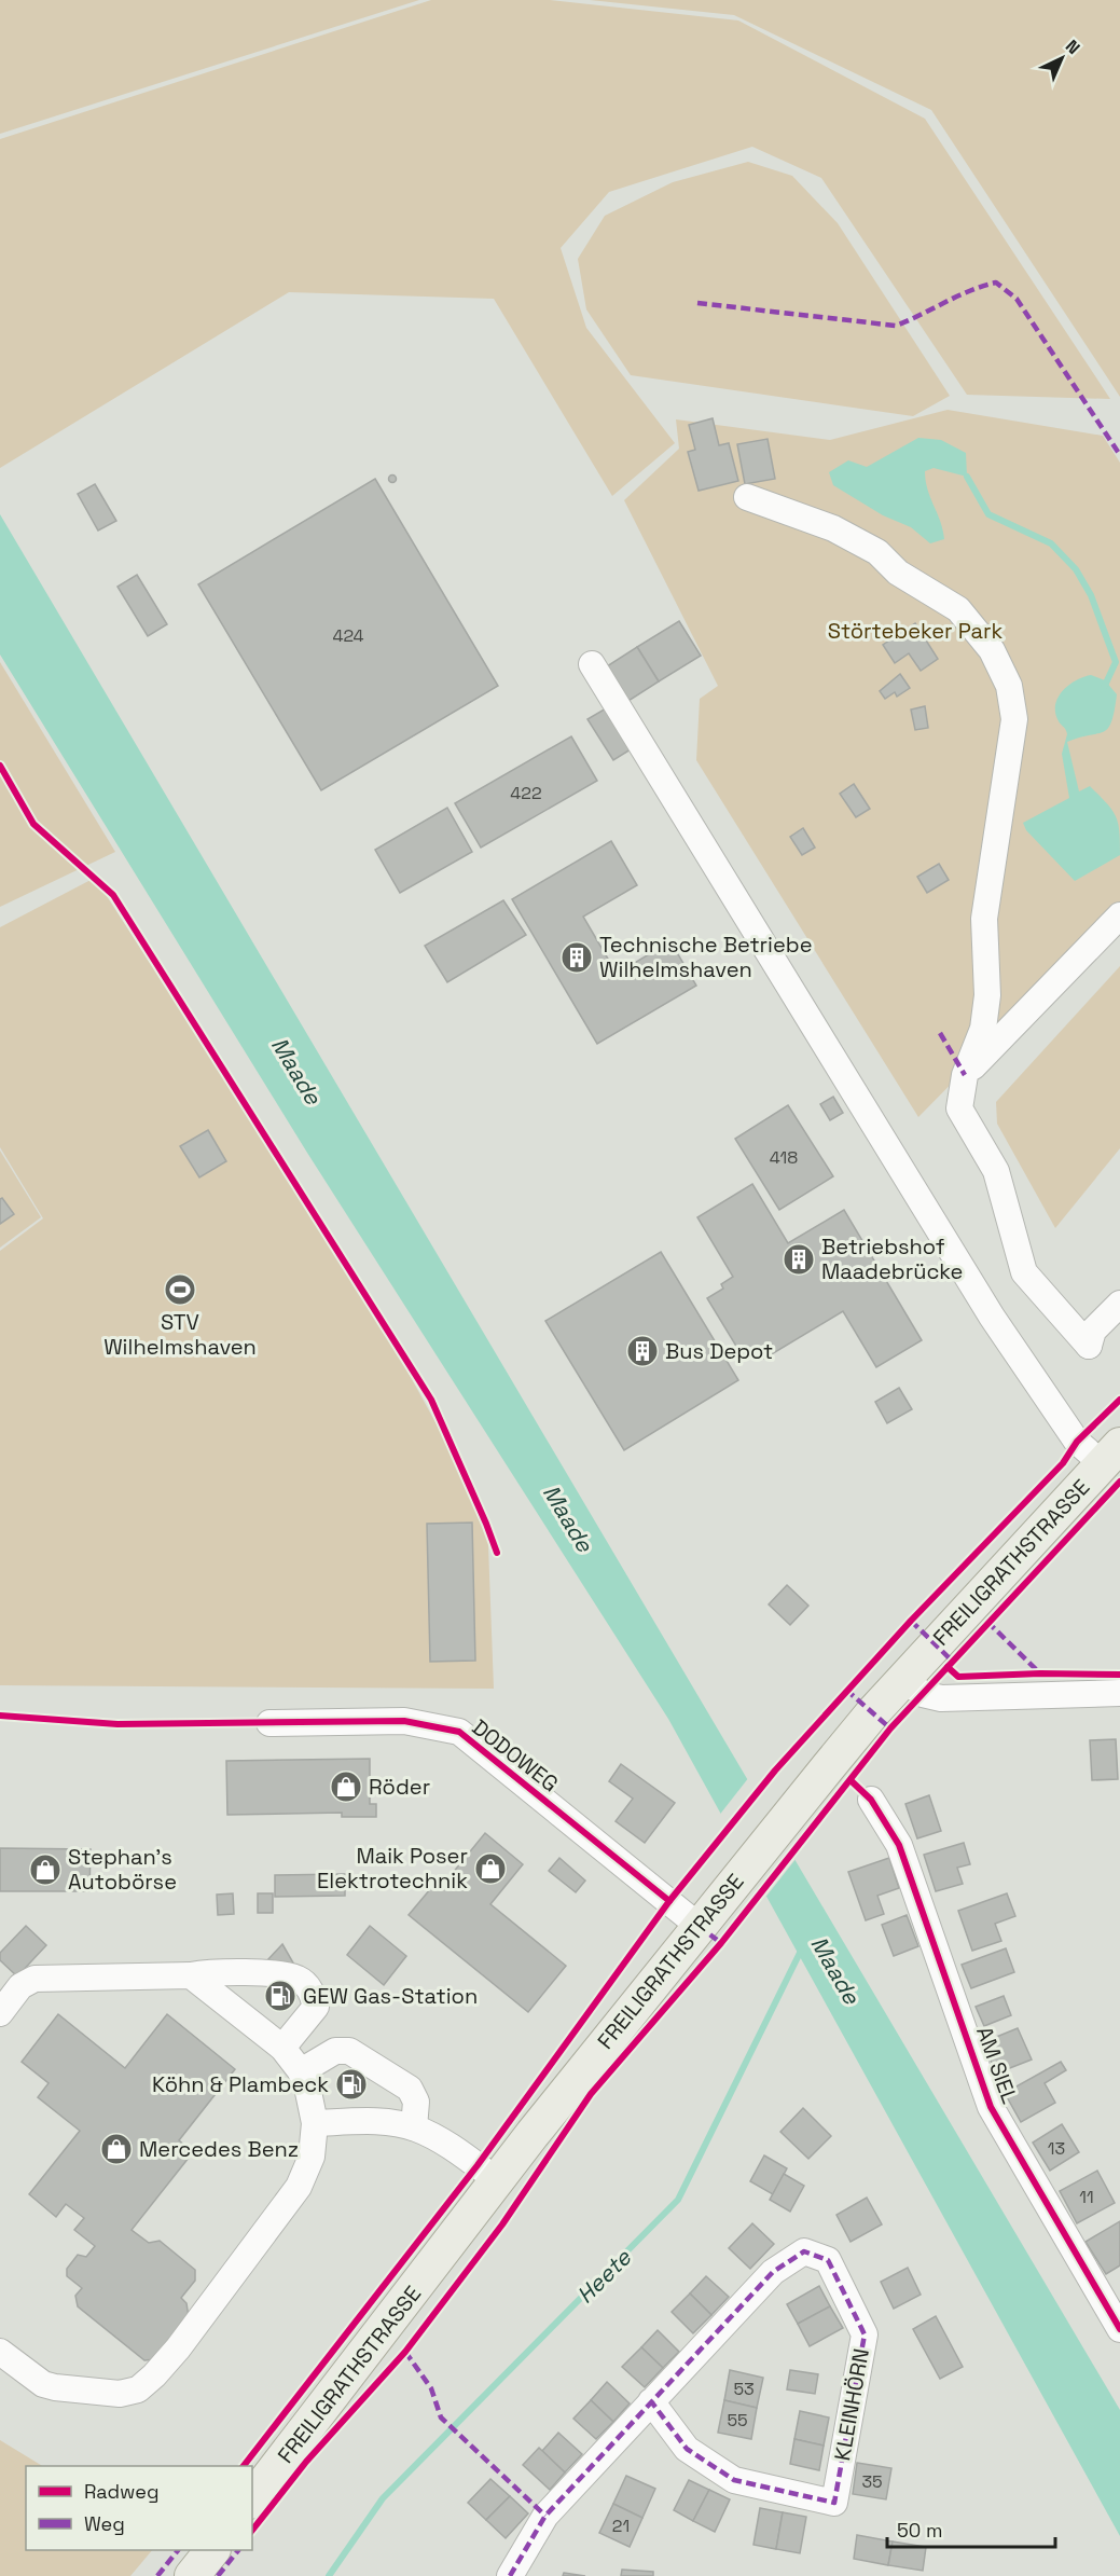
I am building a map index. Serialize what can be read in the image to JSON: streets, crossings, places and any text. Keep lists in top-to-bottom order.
{
  "streets": {
    "main road": ["FREILIGRATHSTRASSE"],
    "street": ["DODOWEG", "AM SIEL", "KLEINHÖRN"]
  },
  "crossings": [
    ["FREILIGRATHSTRASSE", "DODOWEG"]
  ],
  "water": ["Maade", "Heete"],
  "parks": ["Störtebeker Park"],
  "places": {
    "building": ["Technische Betriebe Wilhelmshaven", "Betriebshof Maadebrücke", "Bus Depot"],
    "sports": ["STV Wilhelmshaven"],
    "shop": [
      "Röder",
      "Maik Poser Elektrotechnik",
      "Stephan's Autobörse",
      "Mercedes Benz"
    ],
    "fuel station": ["GEW Gas-Station", "Köhn & Plambeck"]
  },
  "house_numbers": [
    "424",
    "422",
    "418",
    "13",
    "11",
    "53",
    "55",
    "35",
    "21"
  ],
  "legend": ["Radweg", "Weg"],
  "scale_bar": "50 m",
  "north": "top right"
}
